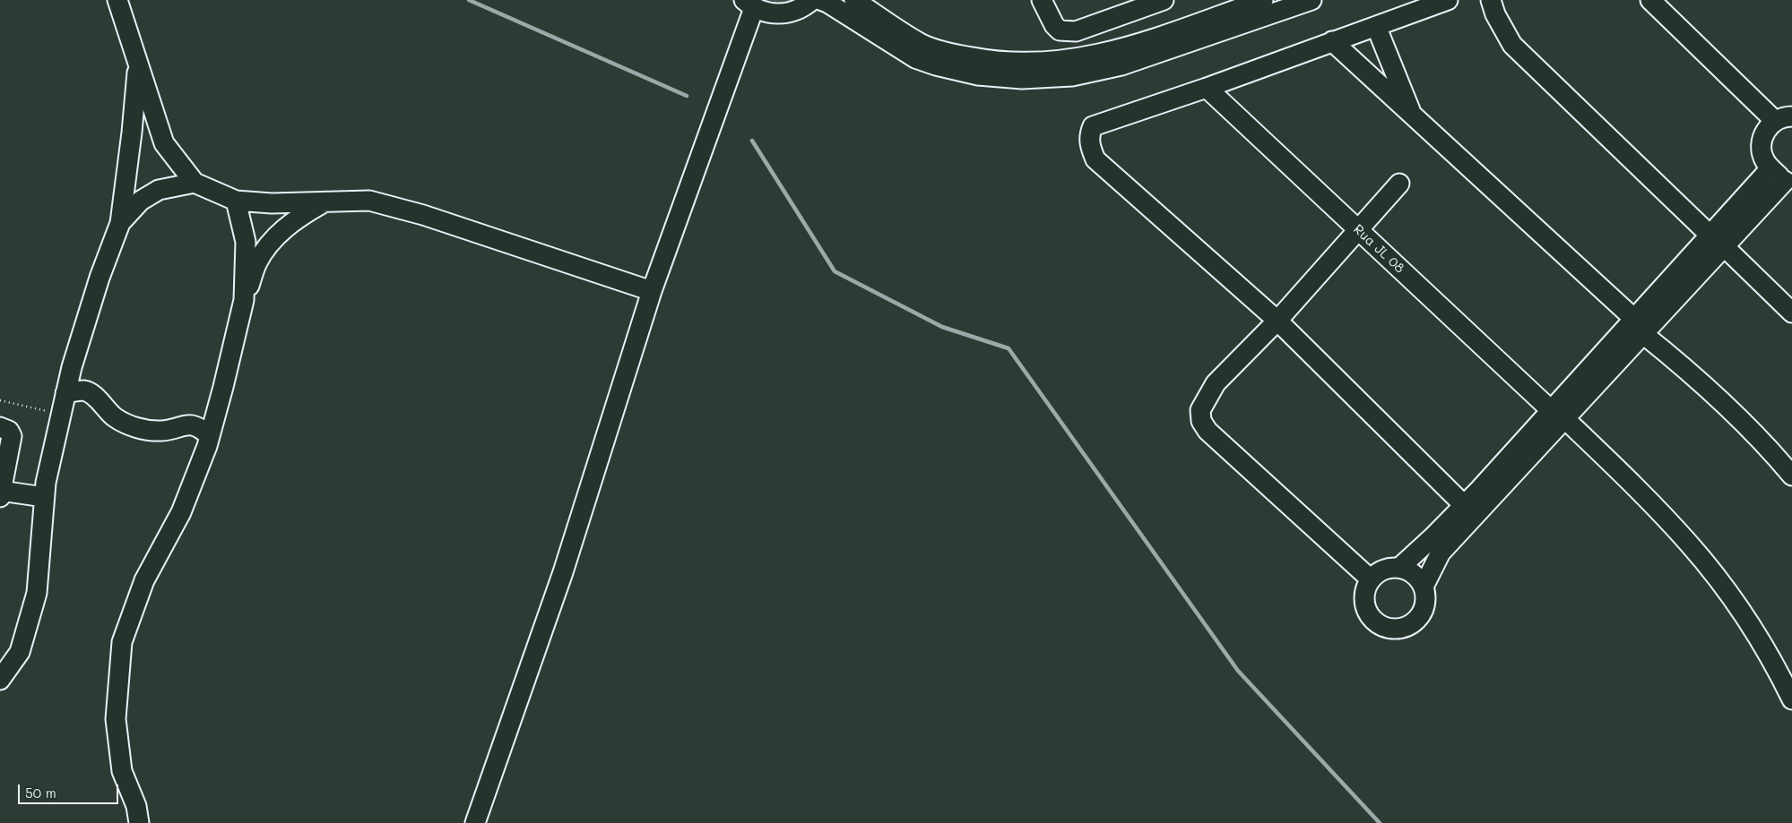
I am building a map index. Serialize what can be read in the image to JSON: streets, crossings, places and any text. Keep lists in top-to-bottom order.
{
  "streets": {
    "street": ["Rua JL 08"]
  },
  "scale_bar": "50 m"
}
